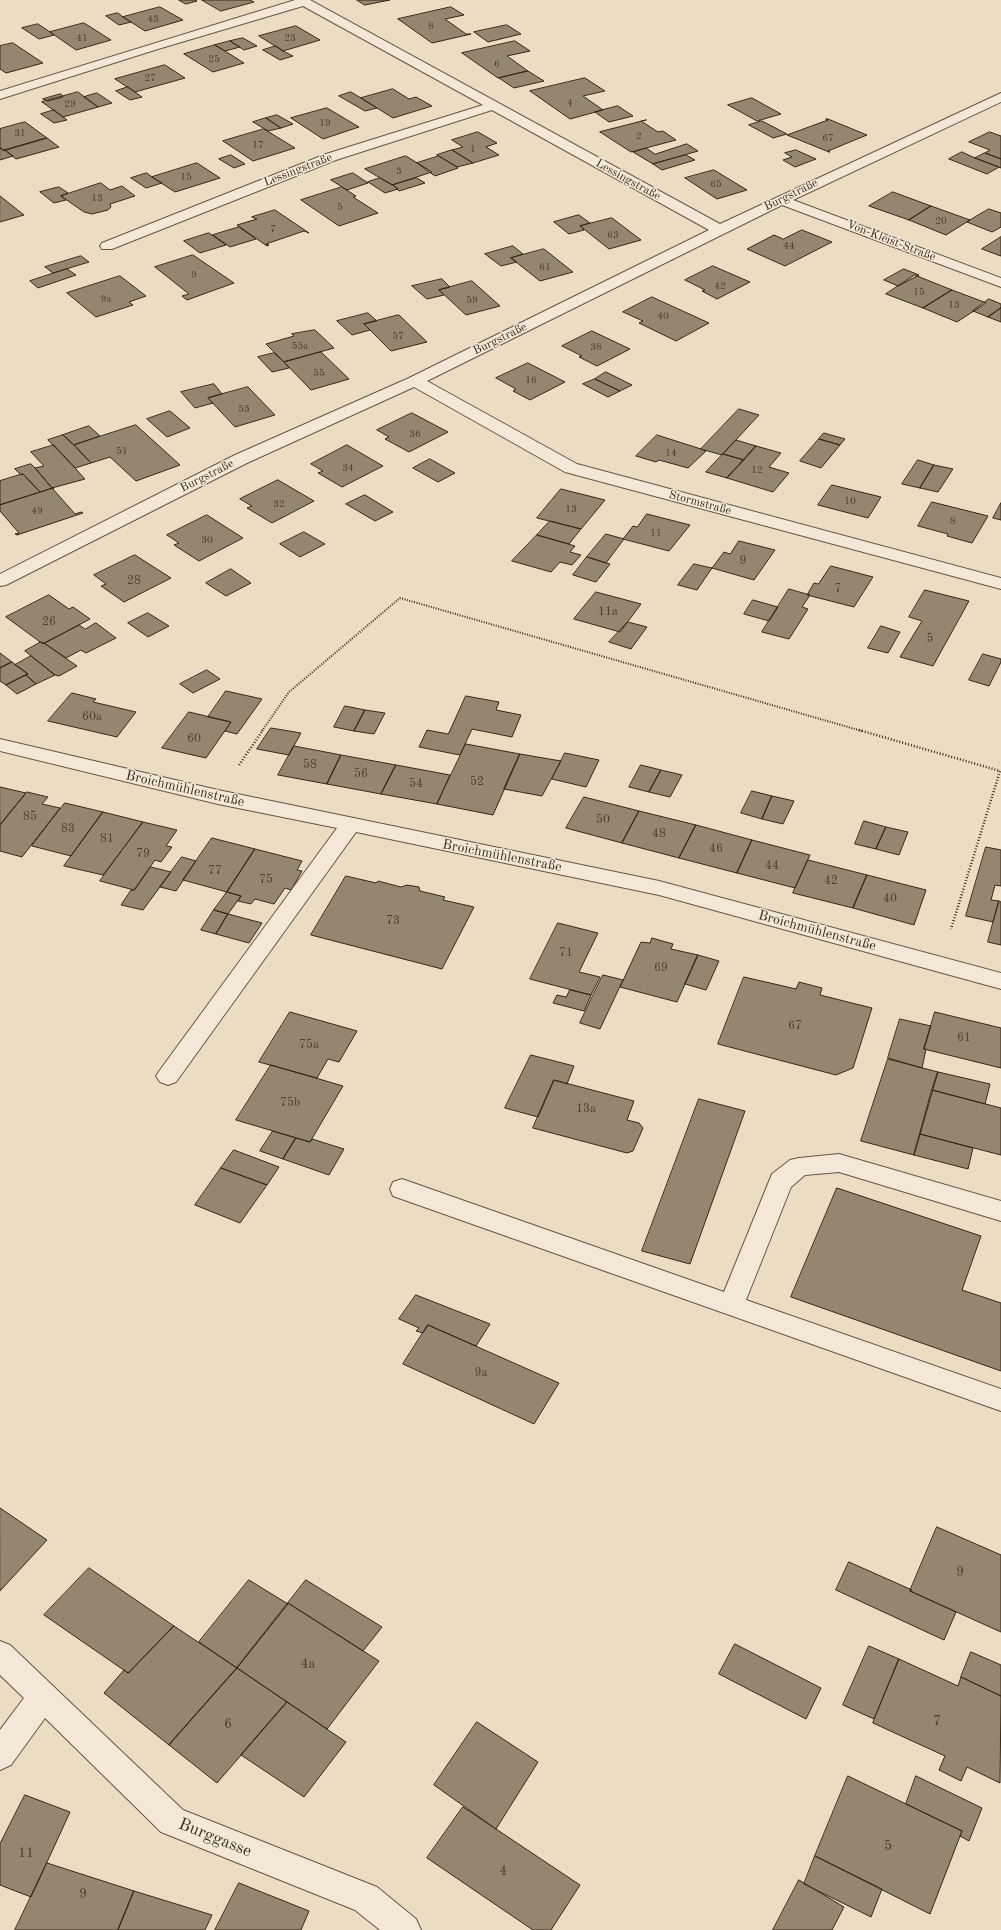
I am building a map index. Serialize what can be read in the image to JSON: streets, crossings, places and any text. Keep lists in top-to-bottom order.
{
  "streets": {
    "street": [
      "Lessingstraße",
      "Burgstraße",
      "Von-Kleist-Straße",
      "Stormstraße",
      "Broichmühlenstraße",
      "Burggasse"
    ]
  },
  "crossings": [
    ["Lessingstraße", "Burgstraße"],
    ["Burgstraße", "Von-Kleist-Straße"],
    ["Burgstraße", "Stormstraße"]
  ],
  "house_numbers": [
    "43",
    "8",
    "41",
    "23",
    "25",
    "6",
    "27",
    "4",
    "29",
    "19",
    "31",
    "2",
    "67",
    "17",
    "1",
    "3",
    "15",
    "65",
    "13",
    "5",
    "20",
    "7",
    "63",
    "44",
    "61",
    "9",
    "42",
    "15",
    "9a",
    "59",
    "13",
    "40",
    "57",
    "55a",
    "38",
    "55",
    "16",
    "53",
    "36",
    "51",
    "14",
    "34",
    "12",
    "10",
    "32",
    "13",
    "49",
    "8",
    "11",
    "30",
    "9",
    "28",
    "7",
    "11a",
    "26",
    "5",
    "60a",
    "60",
    "58",
    "56",
    "52",
    "54",
    "85",
    "50",
    "83",
    "48",
    "81",
    "46",
    "79",
    "44",
    "77",
    "75",
    "42",
    "40",
    "73",
    "71",
    "69",
    "67",
    "61",
    "75a",
    "75b",
    "13a",
    "9a",
    "9",
    "4a",
    "7",
    "6",
    "5",
    "11",
    "4",
    "9"
  ]
}
